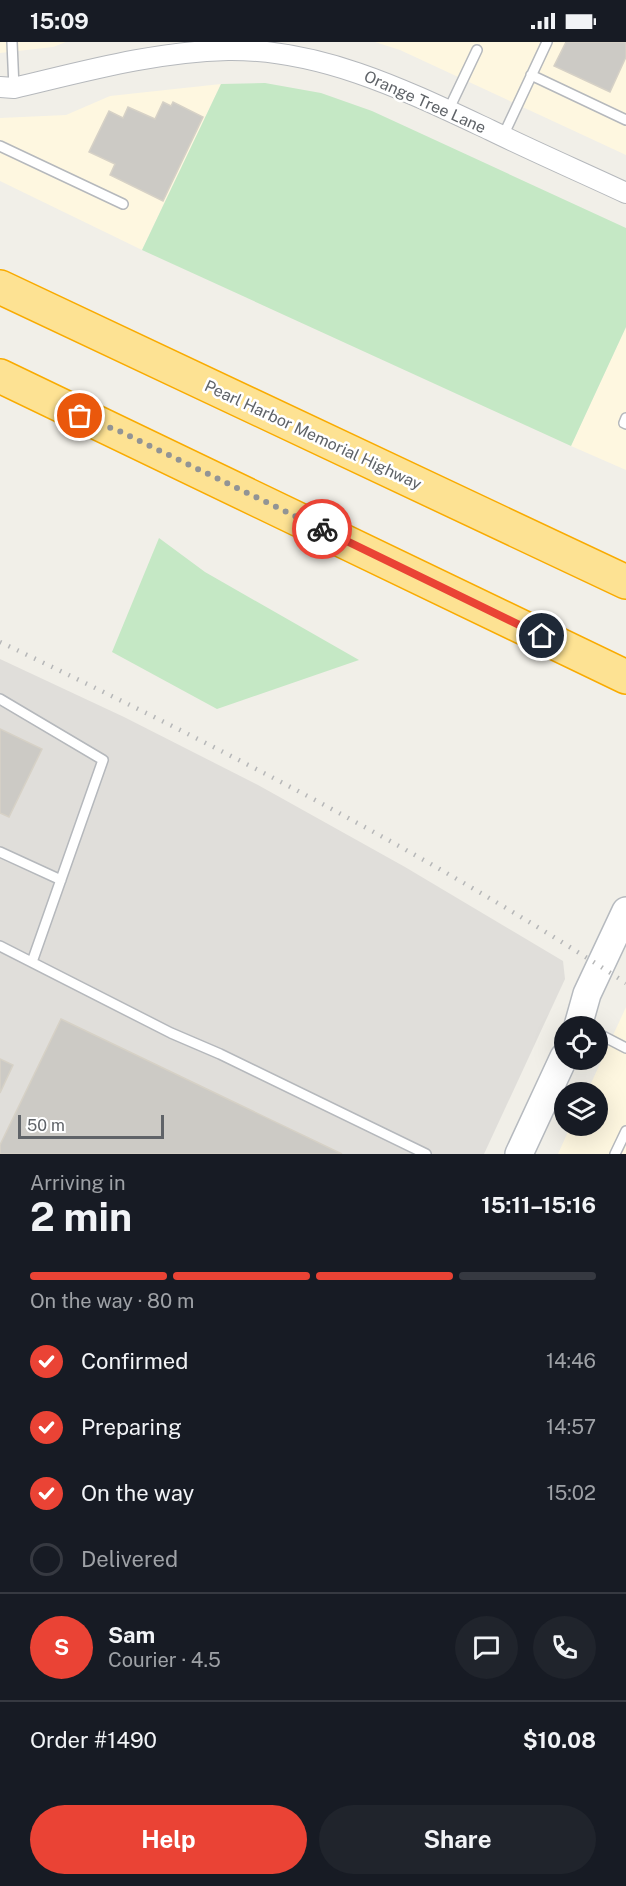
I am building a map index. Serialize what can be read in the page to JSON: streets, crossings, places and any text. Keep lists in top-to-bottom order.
{
  "streets": {
    "highway": ["Pearl Harbor Memorial Highway"],
    "street": ["Orange Tree Lane"]
  },
  "scale_bar": "50 m",
  "page": {
    "status": "15:09",
    "scale": "50 m",
    "heading": ["2 min", "Arriving in", "15:11–15:16"],
    "panel": [
      "Sam",
      "Courier · 4.5",
      "Order #1490",
      "$10.08"
    ],
    "bar": "On the way · 80 m",
    "list": [
      ["Confirmed", "14:46"],
      ["Preparing", "14:57"],
      ["On the way", "15:02"],
      "Delivered"
    ],
    "round": "S",
    "buttons": ["Help", "Share"]
  }
}
